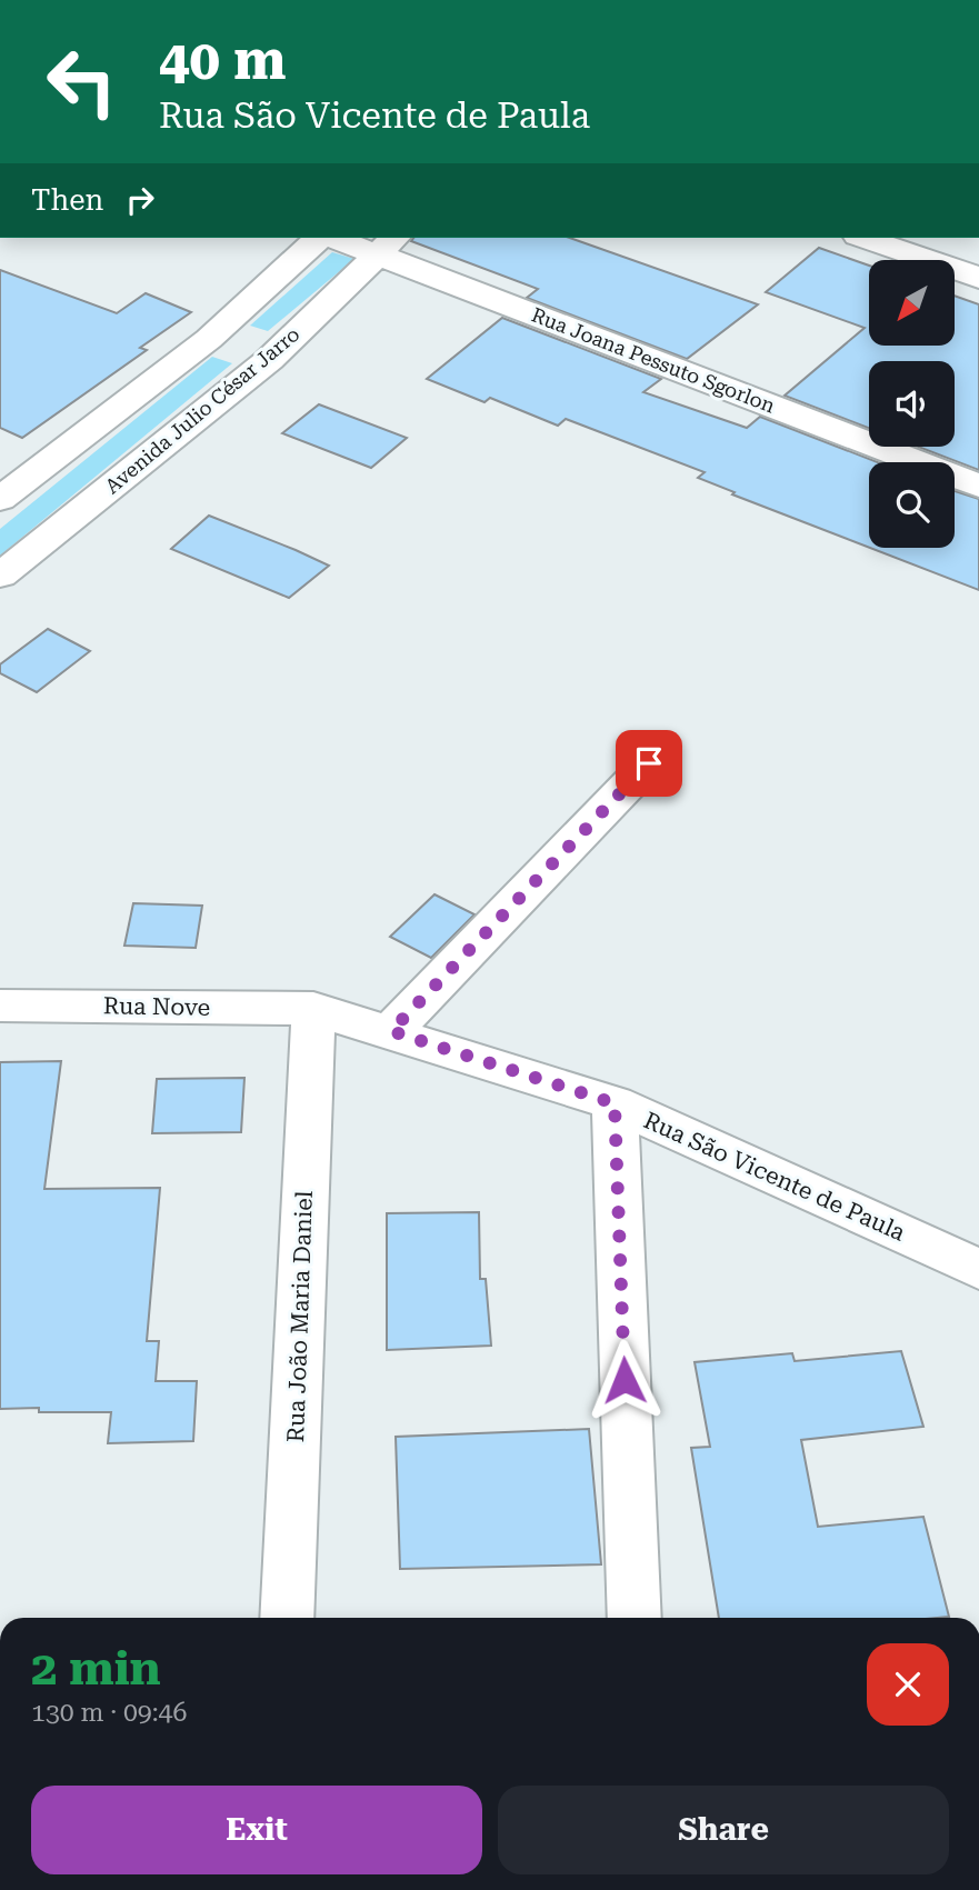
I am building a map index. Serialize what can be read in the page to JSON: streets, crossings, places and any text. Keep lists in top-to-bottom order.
{
  "streets": {
    "street": [
      "Rua Joana Pessuto Sgorlon",
      "Avenida Julio César Jarro",
      "Rua Nove",
      "Rua São Vicente de Paula",
      "Rua João Maria Daniel"
    ]
  },
  "crossings": [
    ["Rua Joana Pessuto Sgorlon", "Avenida Julio César Jarro"],
    ["Rua Nove", "Rua São Vicente de Paula"],
    ["Rua Nove", "Rua João Maria Daniel"]
  ],
  "north": "bottom left",
  "page": {
    "turn": ["40 m", "Rua São Vicente de Paula"],
    "then": "Then",
    "heading": ["2 min", "130 m · 09:46"],
    "buttons": ["Exit", "Share"]
  }
}
